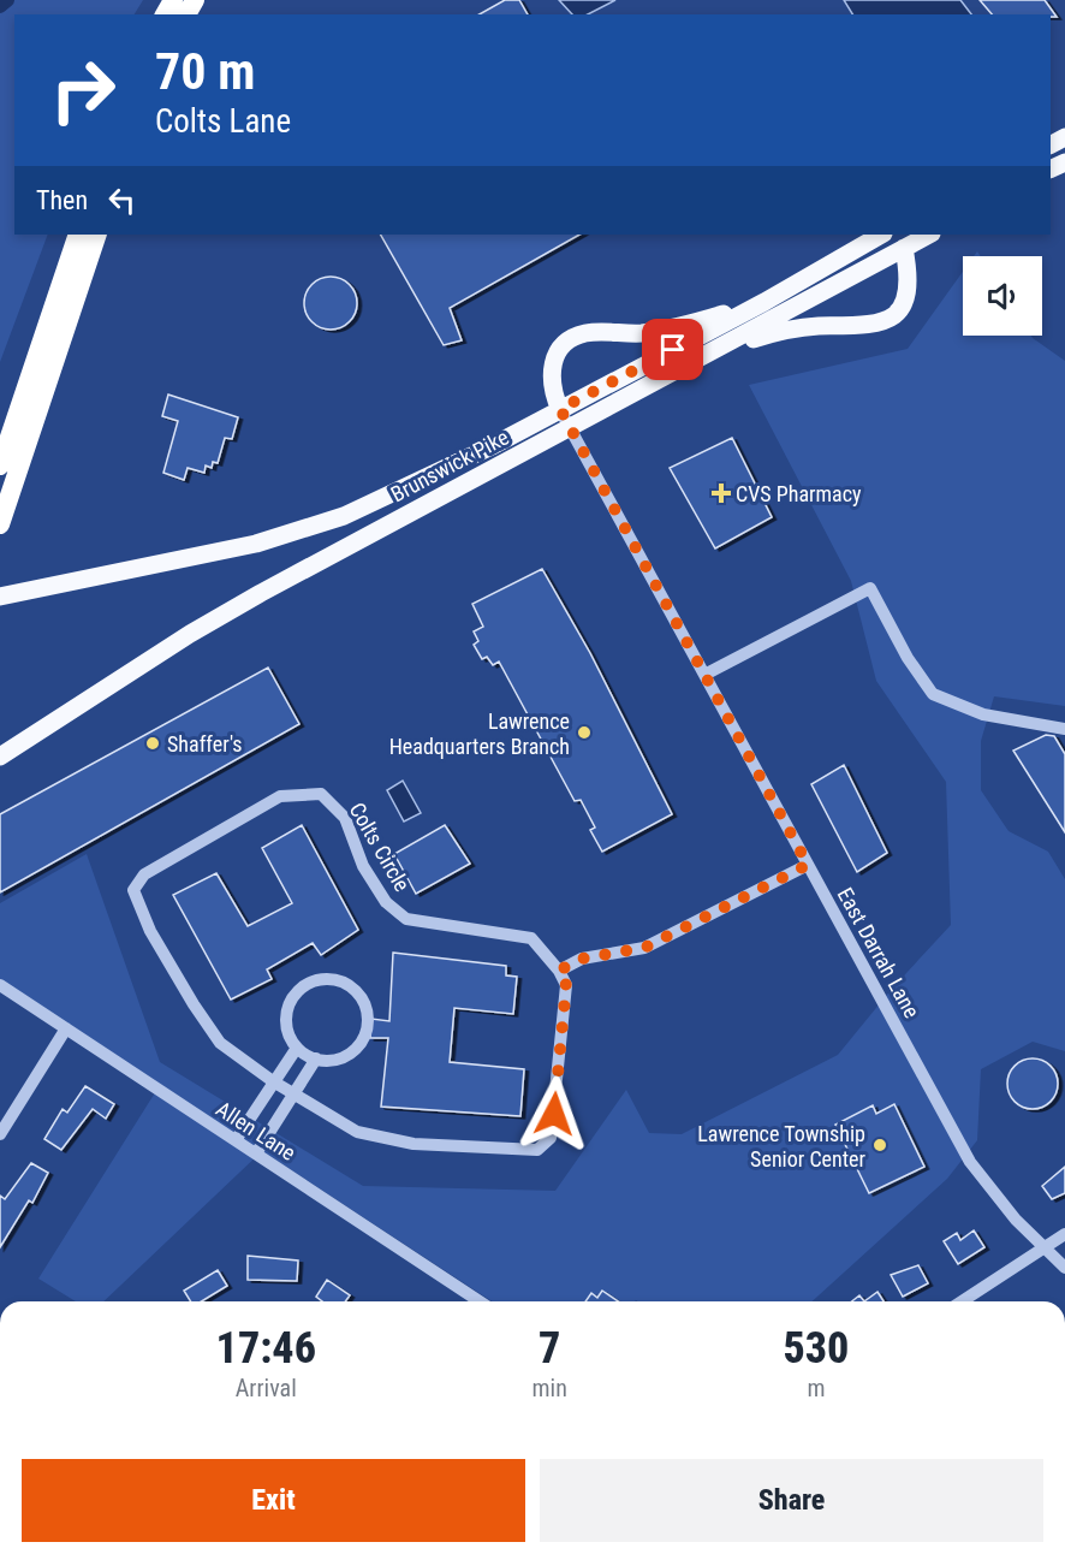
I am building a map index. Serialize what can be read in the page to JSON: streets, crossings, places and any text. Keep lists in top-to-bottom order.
{
  "streets": {
    "main road": ["Brunswick Pike"],
    "street": ["Colts Circle", "East Darrah Lane", "Allen Lane"]
  },
  "crossings": [
    ["Brunswick Pike", "East Darrah Lane"]
  ],
  "places": {
    "health": ["CVS Pharmacy"],
    "other": ["Lawrence Headquarters Branch", "Shaffer's", "Lawrence Township Senior Center"]
  },
  "page": {
    "turn": ["70 m", "Colts Lane"],
    "then": "Then",
    "eta": [
      "17:46",
      "Arrival",
      "7",
      "min",
      "530",
      "m"
    ],
    "buttons": ["Exit", "Share"]
  }
}
